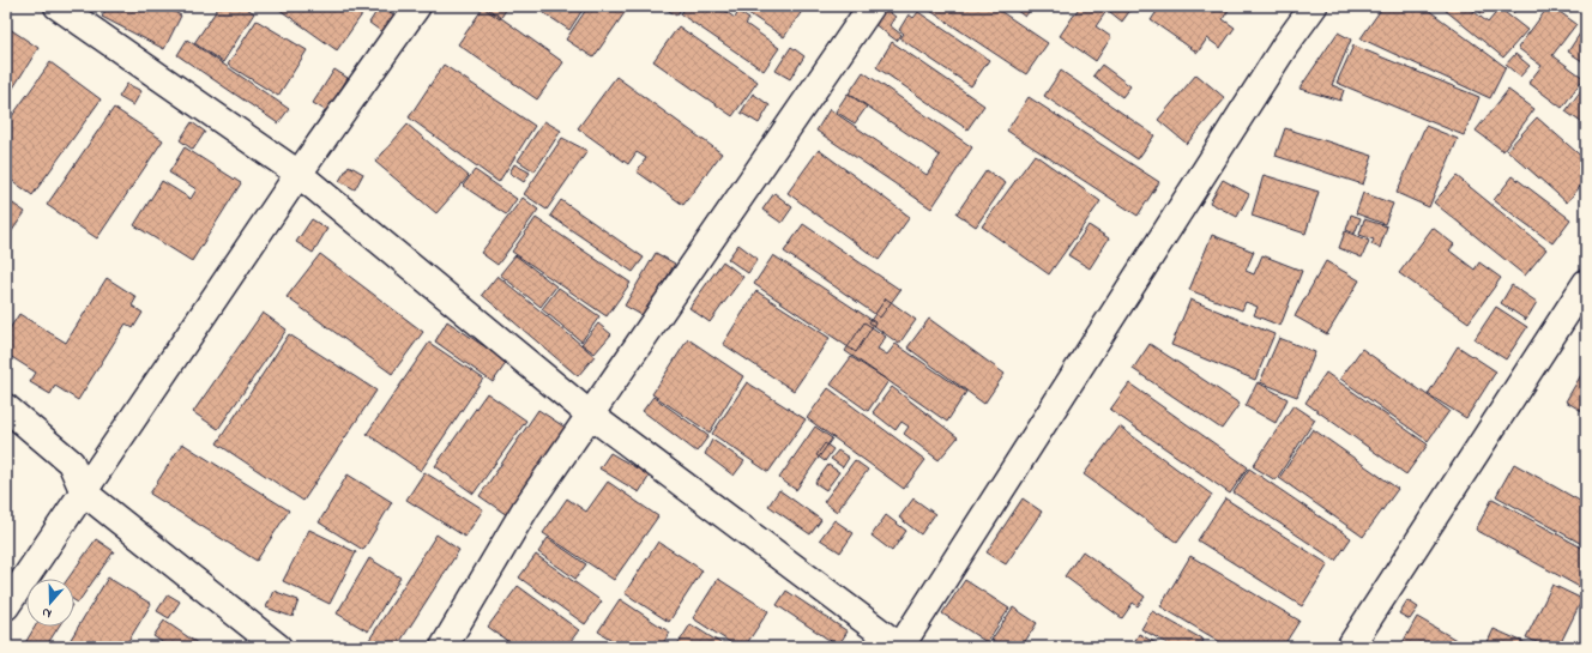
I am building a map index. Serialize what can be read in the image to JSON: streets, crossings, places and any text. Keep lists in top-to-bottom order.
{
  "north": "bottom"
}
